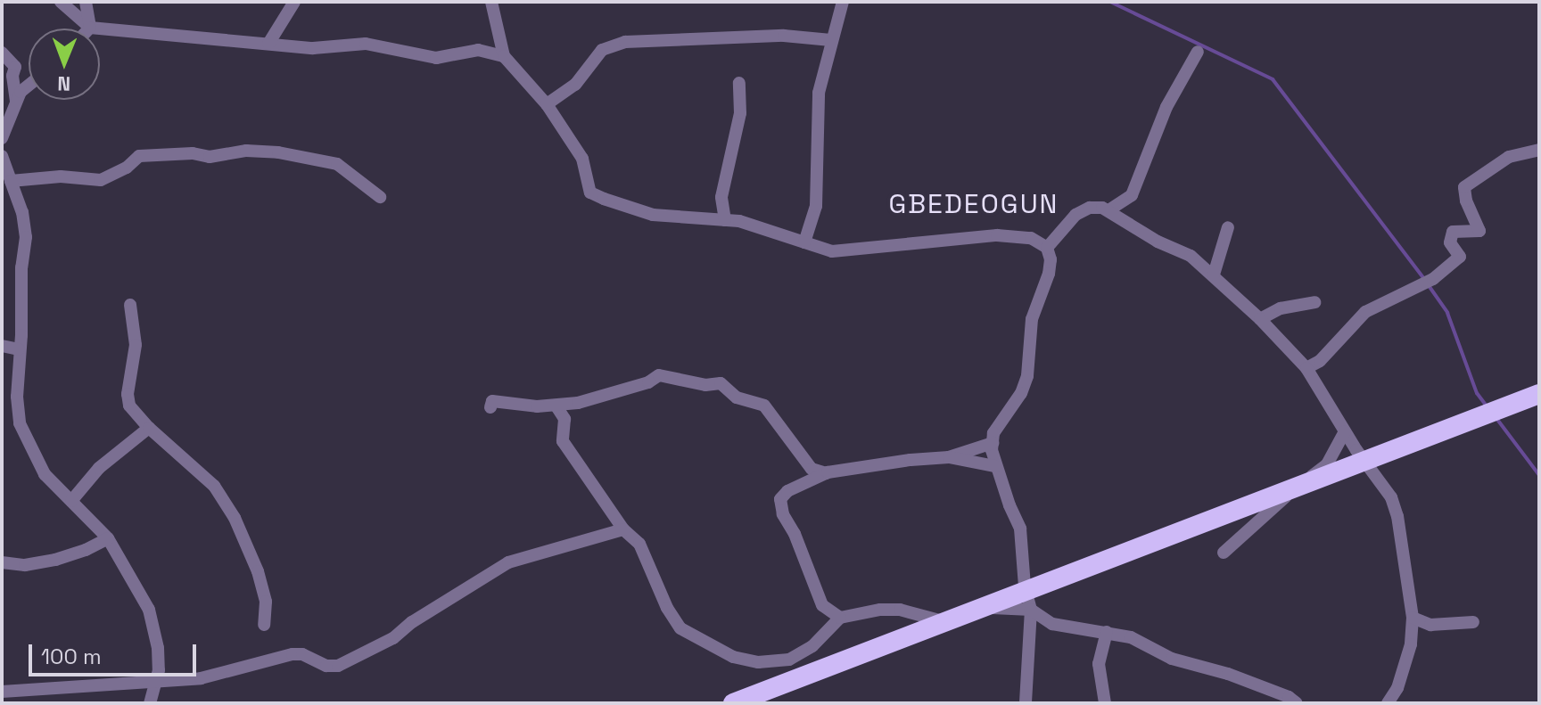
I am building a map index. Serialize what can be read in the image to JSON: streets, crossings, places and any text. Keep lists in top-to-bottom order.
{
  "districts": ["GBEDEOGUN"],
  "scale_bar": "100 m",
  "north": "bottom"
}
